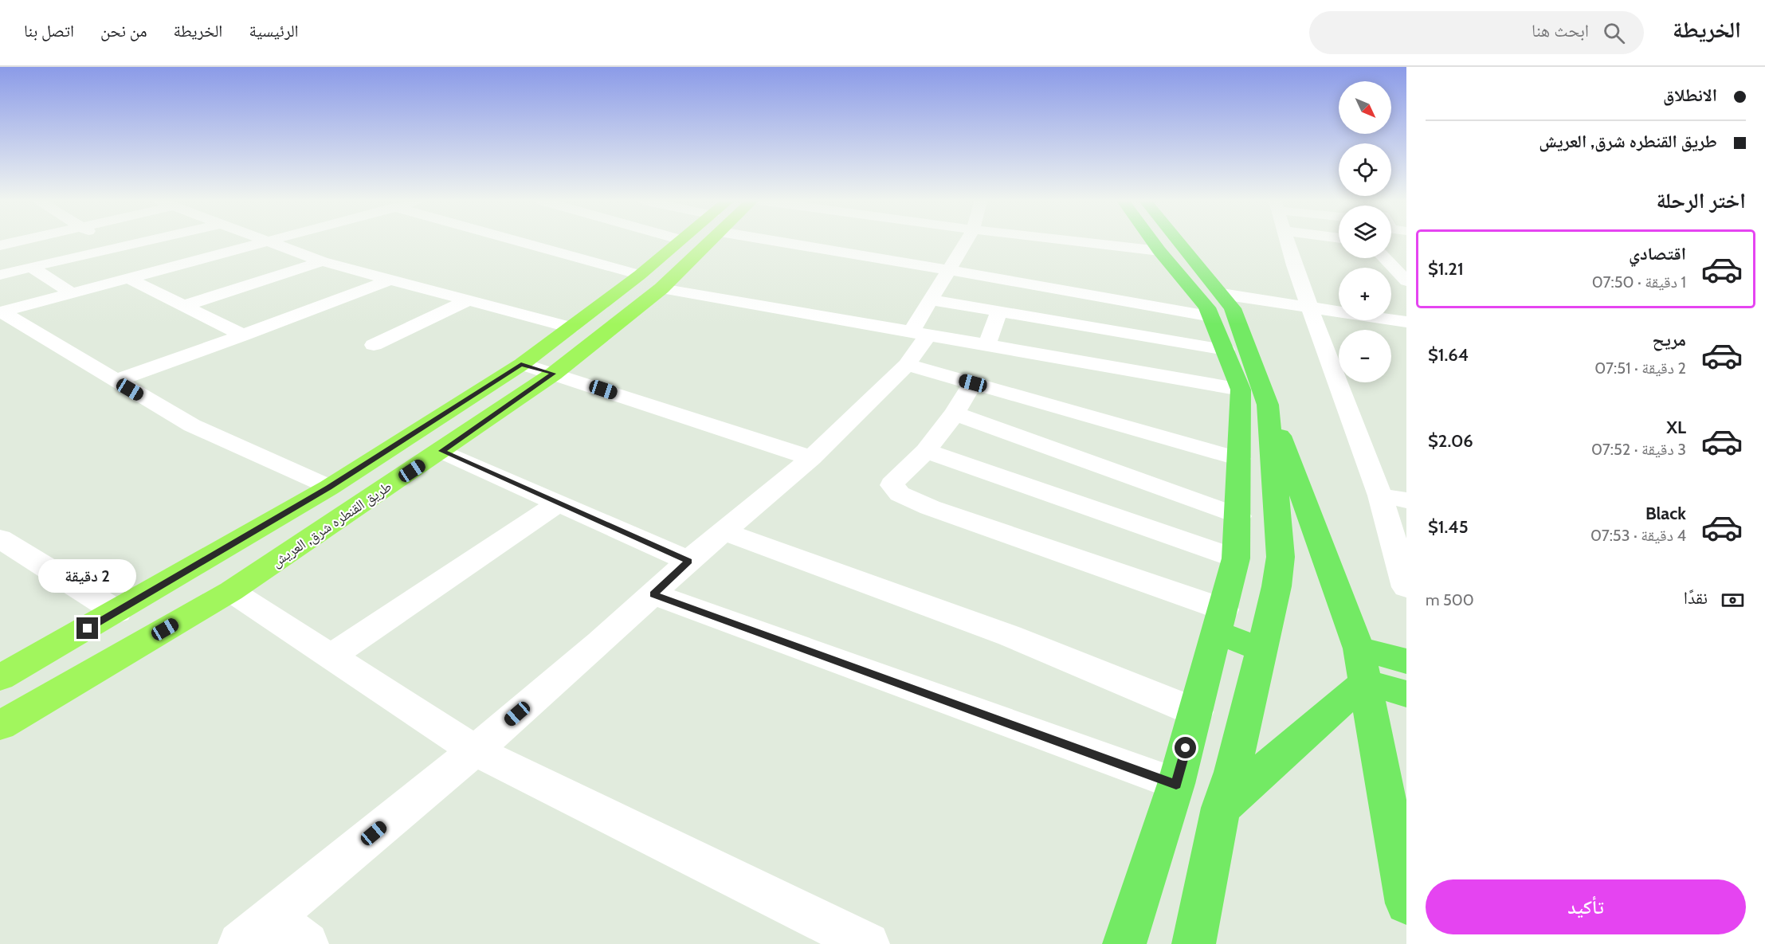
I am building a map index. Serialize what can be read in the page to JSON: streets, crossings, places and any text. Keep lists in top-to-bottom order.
{
  "streets": {
    "highway": ["طريق القنطره شرق, العريش"]
  },
  "north": "bottom right",
  "page": {
    "header": "الخريطة",
    "search": "ابحث هنا",
    "nav": [
      "الرئيسية",
      "الخريطة",
      "من نحن",
      "اتصل بنا"
    ],
    "banner": ["الانطلاق", "طريق القنطره شرق, العريش"],
    "map_buttons": ["+", "−"],
    "heading": "اختر الرحلة",
    "list": [
      {
        "name": "اقتصادي",
        "note": "1 دقيقة · 07:50",
        "value": "$1.21"
      },
      {
        "name": "مريح",
        "note": "2 دقيقة · 07:51",
        "value": "$1.64"
      },
      {
        "name": "XL",
        "note": "3 دقيقة · 07:52",
        "value": "$2.06"
      },
      {
        "name": "Black",
        "note": "4 دقيقة · 07:53",
        "value": "$1.45"
      }
    ],
    "bubble": "2 دقيقة",
    "pay": ["نقدًا", "500 m"],
    "buttons": "تأكيد"
  }
}
